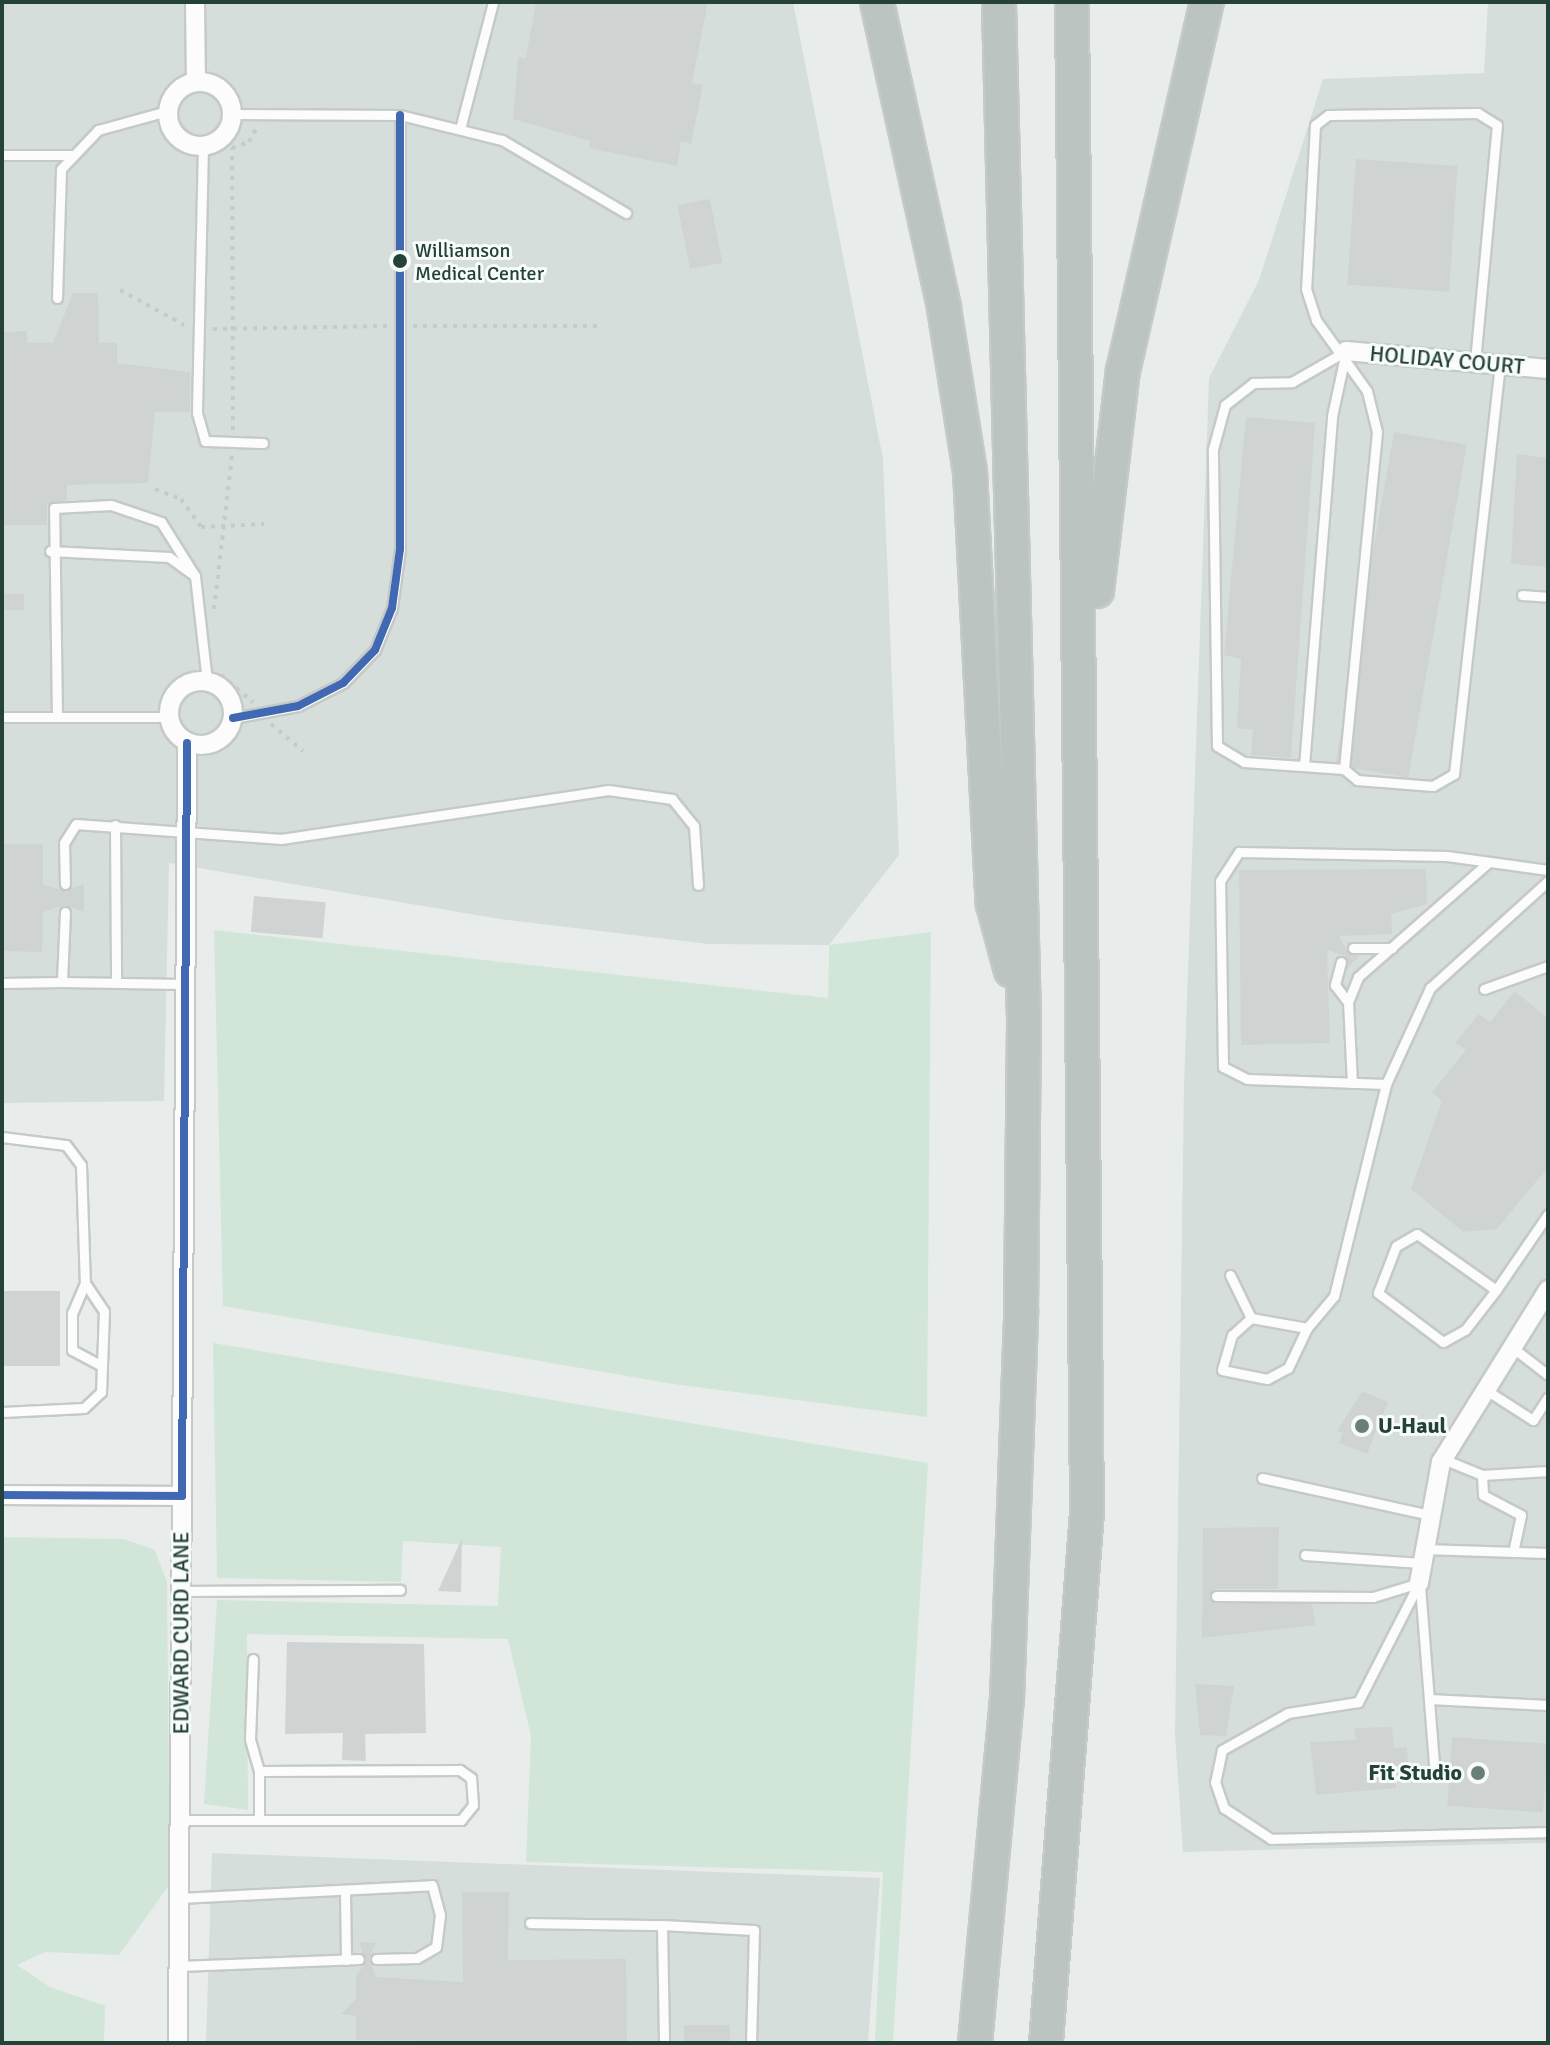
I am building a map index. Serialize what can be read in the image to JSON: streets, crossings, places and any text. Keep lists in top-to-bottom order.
{
  "streets": {
    "street": ["HOLIDAY COURT", "EDWARD CURD LANE"]
  },
  "places": ["Williamson Medical Center", "U-Haul", "Fit Studio"]
}
